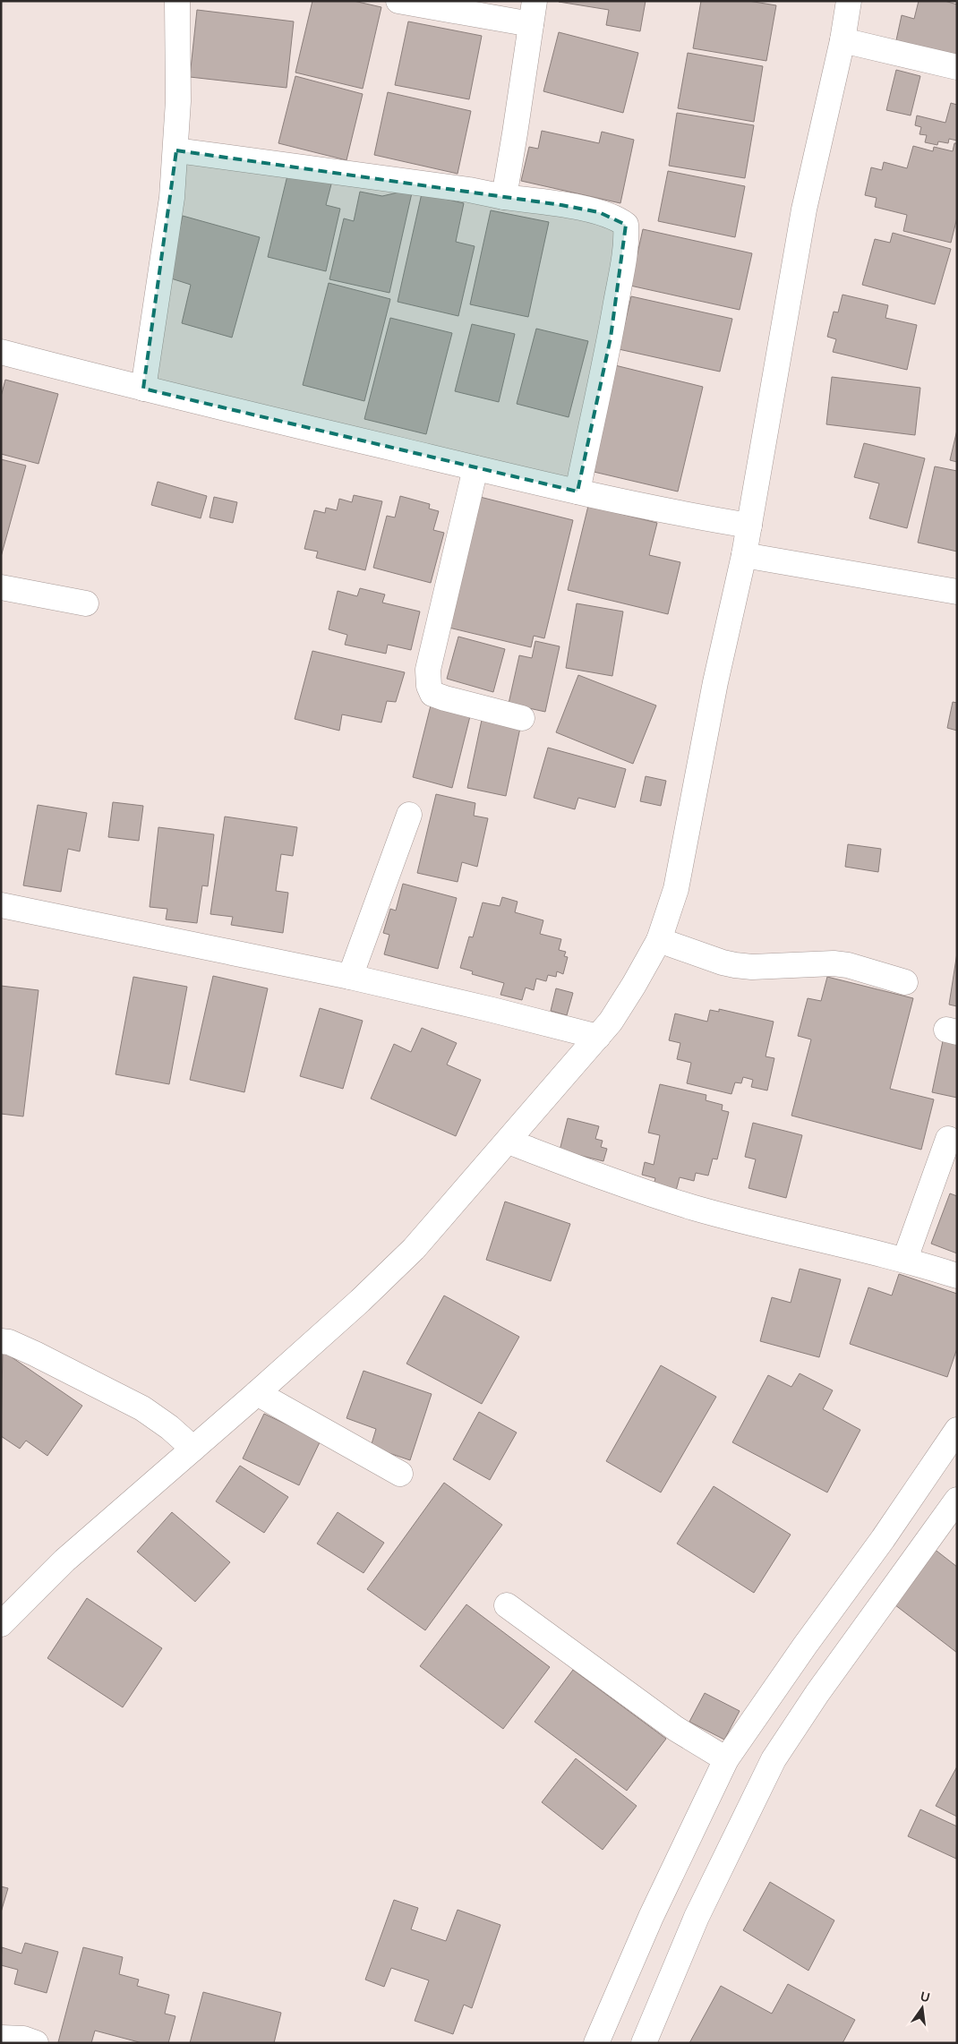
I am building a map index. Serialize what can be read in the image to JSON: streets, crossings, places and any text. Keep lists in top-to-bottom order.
{
  "north": "top"
}
